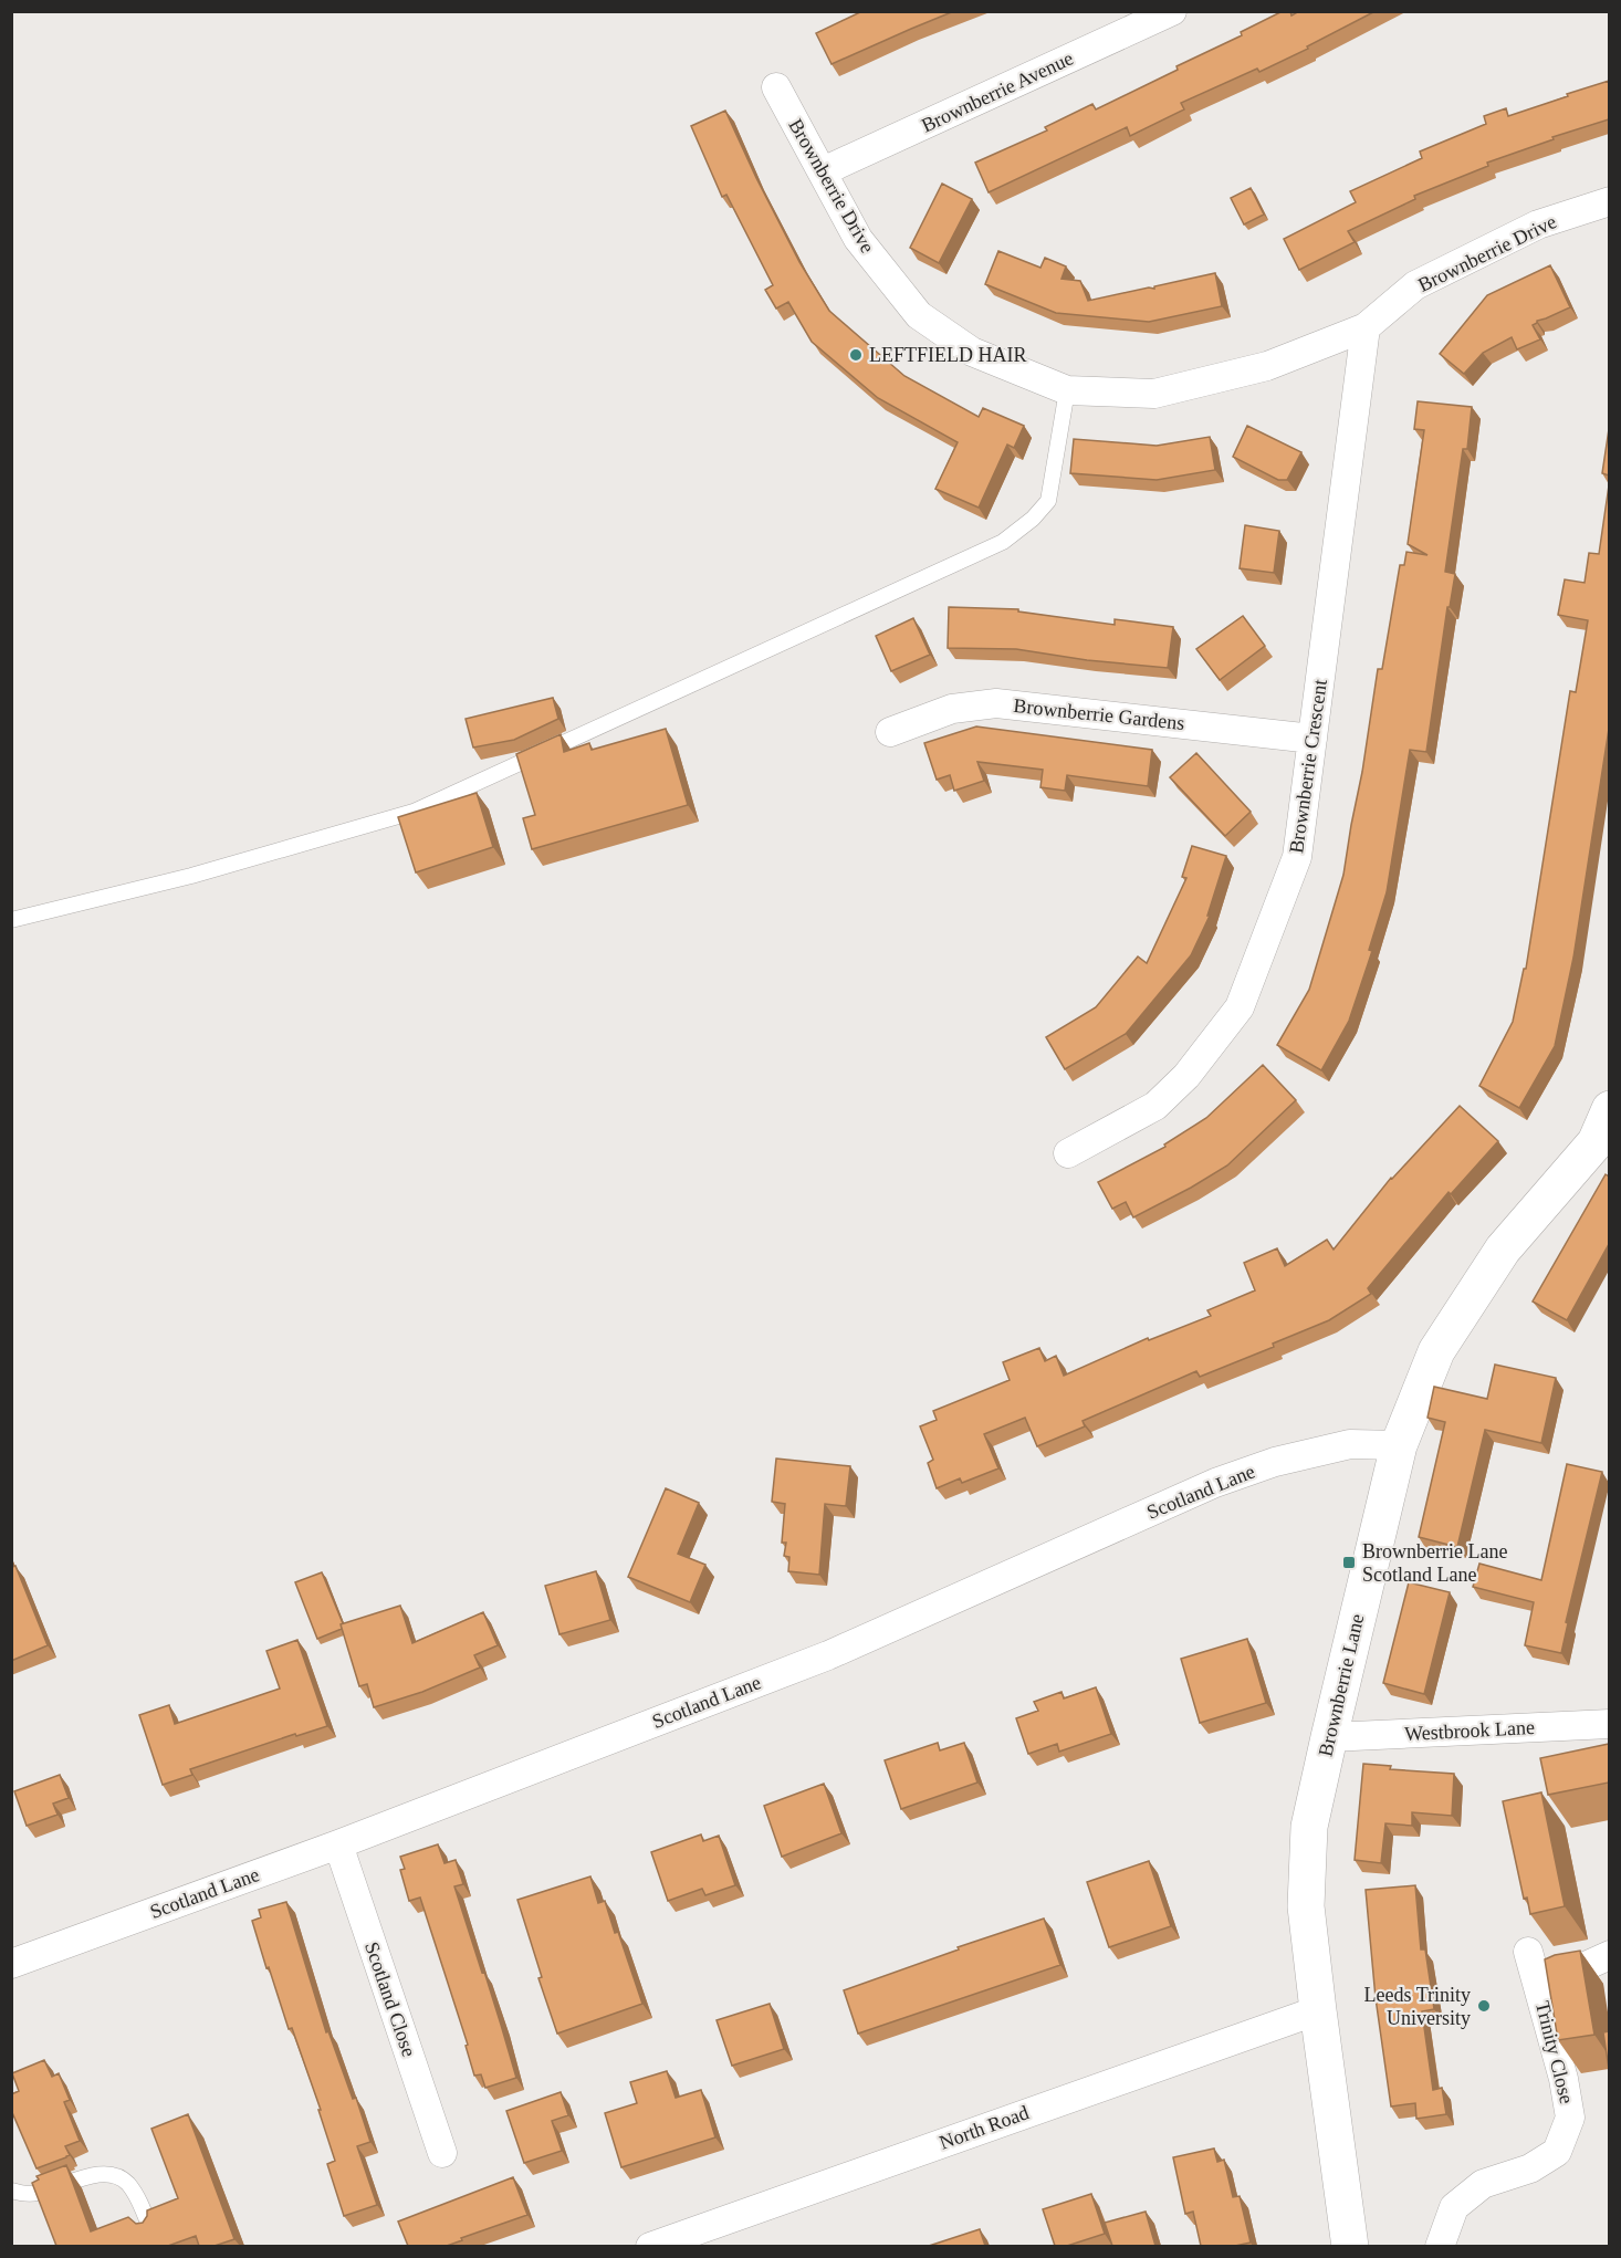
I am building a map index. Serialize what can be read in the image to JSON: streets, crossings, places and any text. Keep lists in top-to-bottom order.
{
  "streets": {
    "street": [
      "Brownberrie Avenue",
      "Brownberrie Drive",
      "Brownberrie Gardens",
      "Brownberrie Crescent",
      "Scotland Lane",
      "Brownberrie Lane",
      "Westbrook Lane",
      "Scotland Close",
      "Trinity Close",
      "North Road"
    ]
  },
  "crossings": [
    ["Brownberrie Avenue", "Brownberrie Drive"],
    ["Brownberrie Drive", "Brownberrie Crescent"],
    ["Brownberrie Gardens", "Brownberrie Crescent"],
    ["Scotland Lane", "Brownberrie Lane"],
    ["Scotland Lane", "Scotland Close"],
    ["Brownberrie Lane", "Westbrook Lane"],
    ["Brownberrie Lane", "North Road"]
  ],
  "places": {
    "other": ["LEFTFIELD HAIR", "Leeds Trinity University"],
    "transit": ["Brownberrie Lane Scotland Lane"]
  }
}
